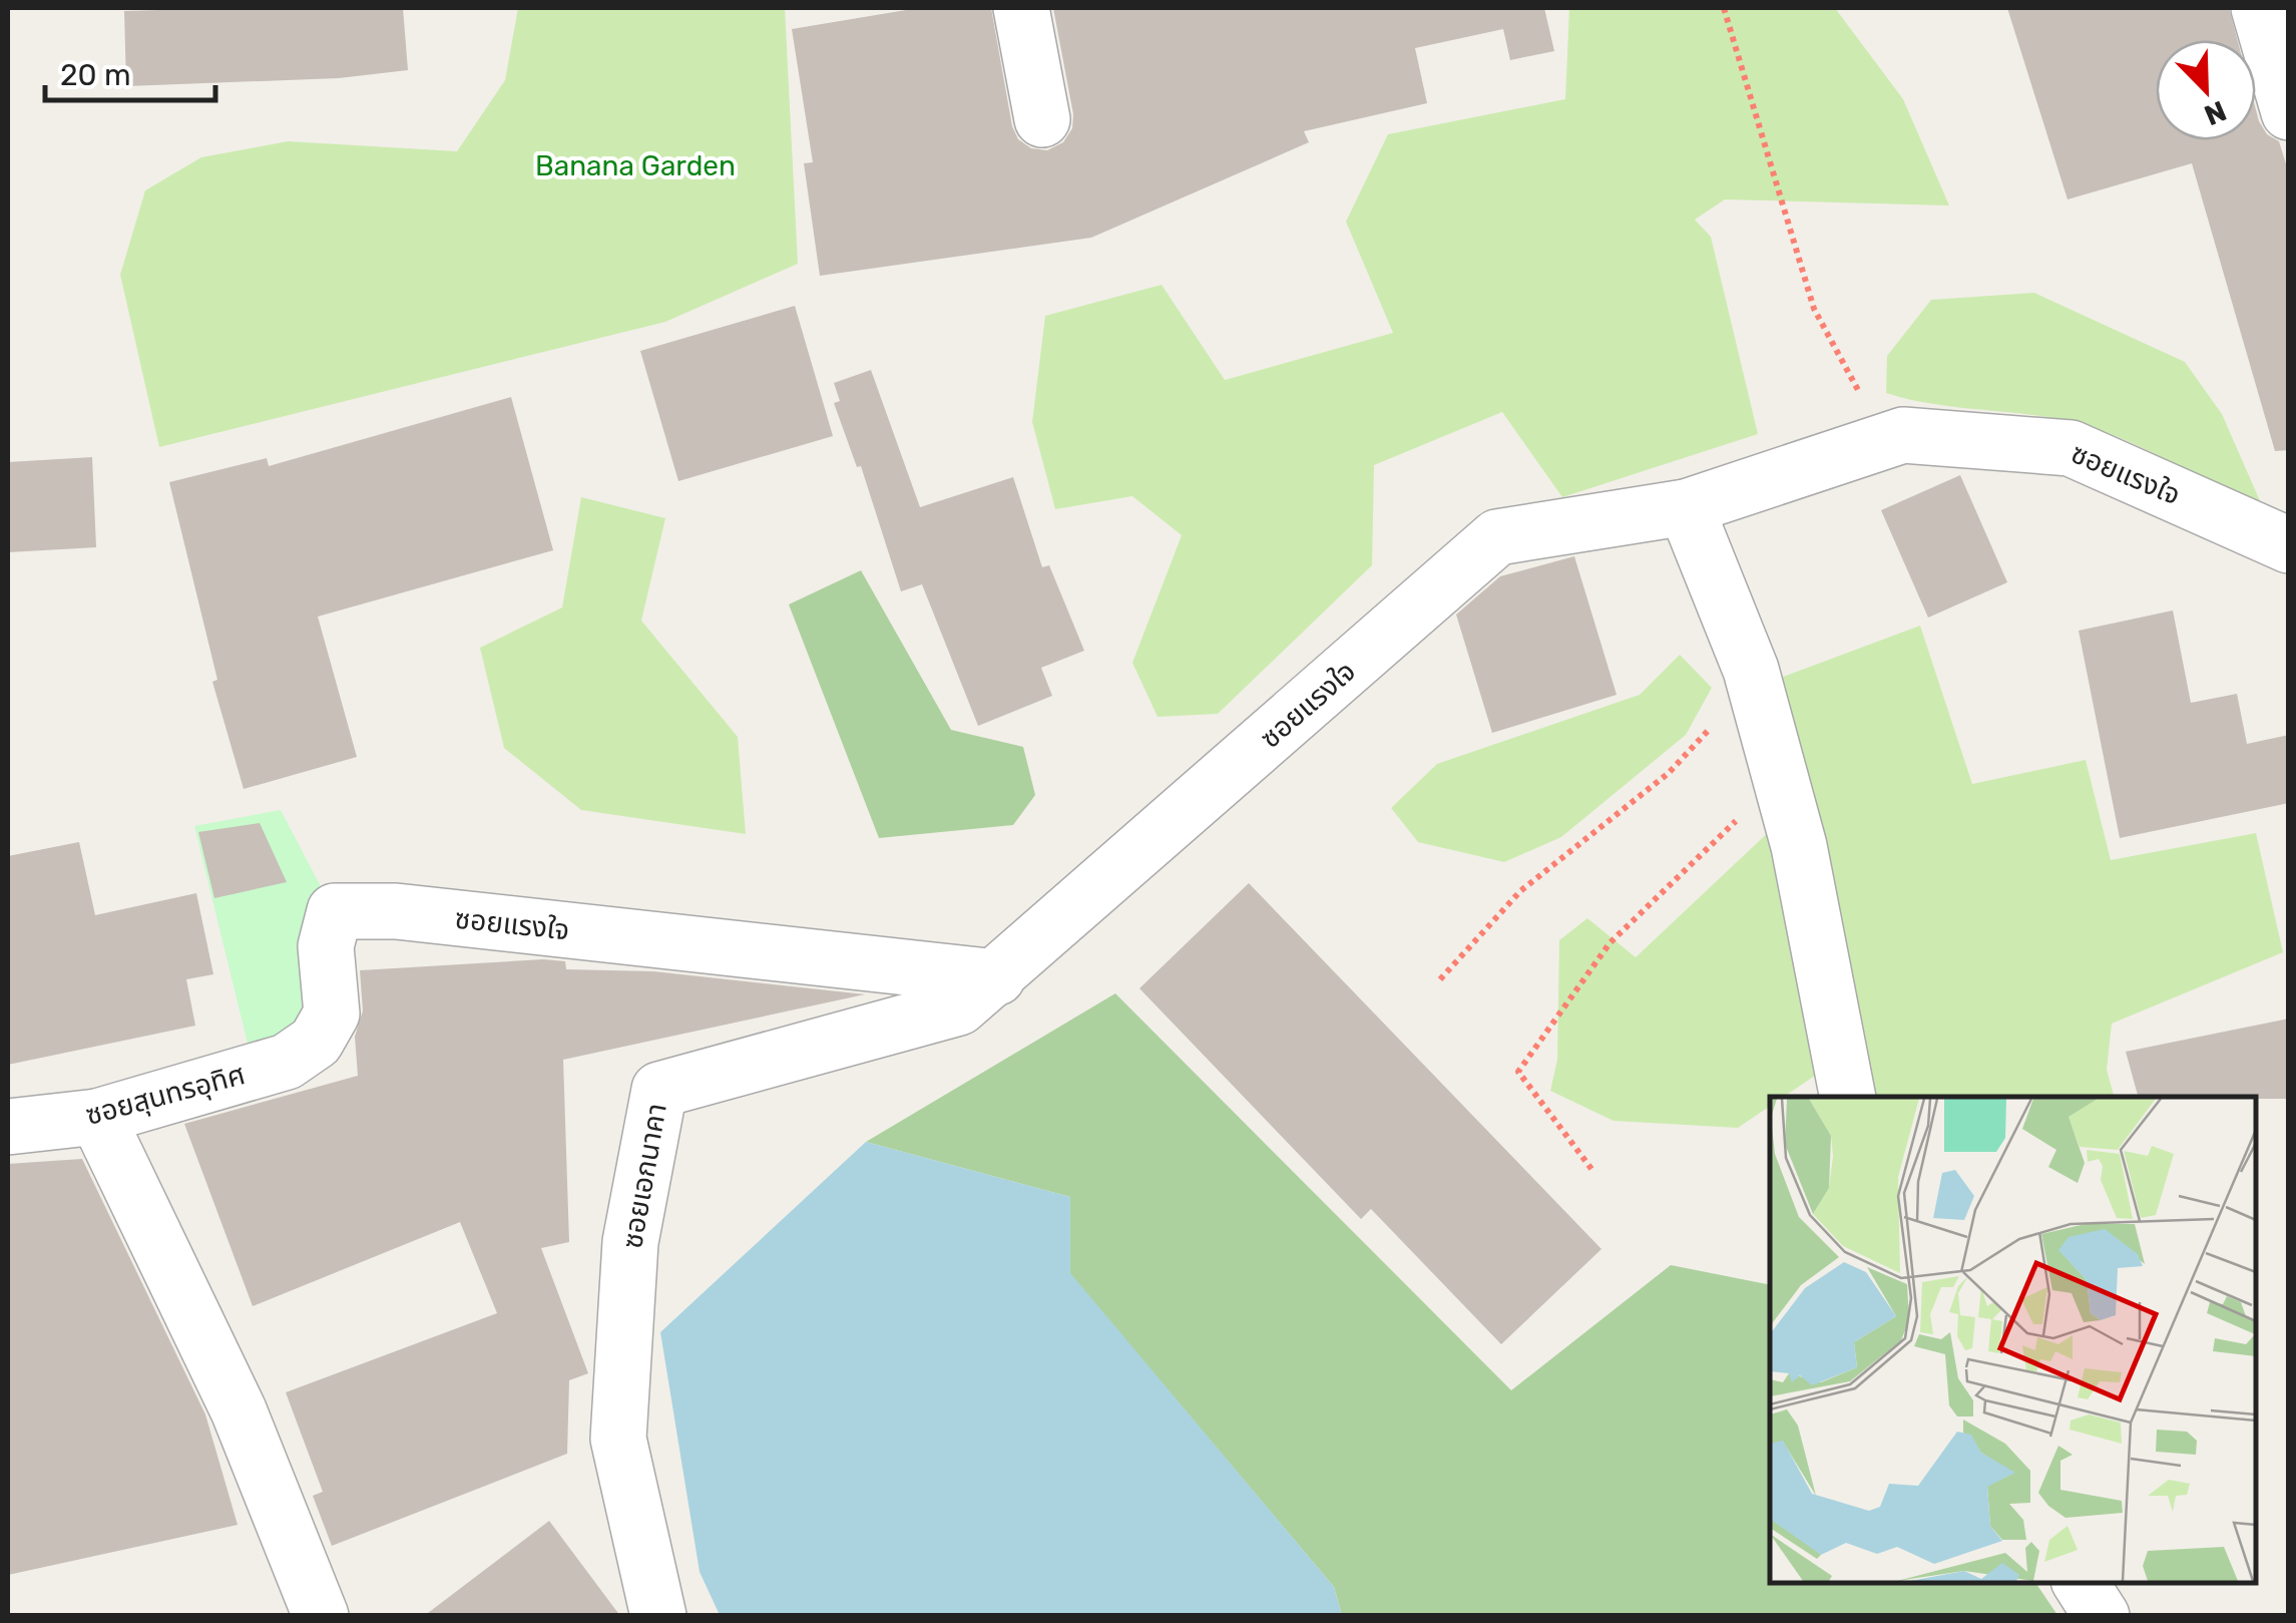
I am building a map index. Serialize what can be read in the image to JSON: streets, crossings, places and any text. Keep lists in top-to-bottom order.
{
  "streets": {
    "street": ["ซอยแรงใจ", "ซอยสุนทรอุทิศ", "ซอยเอกนาคา"]
  },
  "crossings": [
    ["ซอยแรงใจ", "ซอยสุนทรอุทิศ"],
    ["ซอยแรงใจ", "ซอยเอกนาคา"]
  ],
  "parks": ["Banana Garden"],
  "scale_bar": "20 m",
  "north": "bottom right"
}
